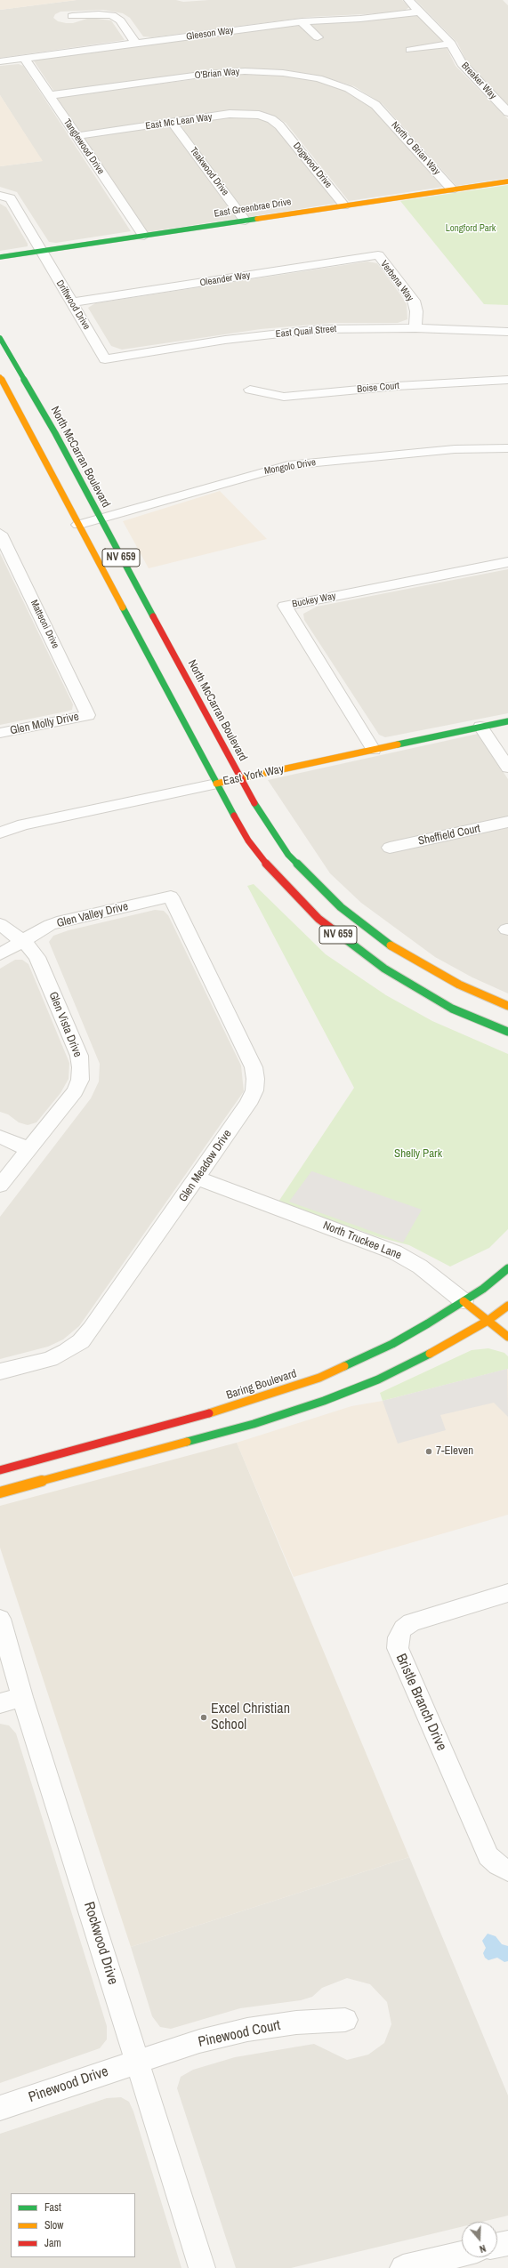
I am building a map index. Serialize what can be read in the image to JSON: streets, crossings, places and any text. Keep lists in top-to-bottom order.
{
  "streets": {
    "main road": [
      "East Greenbrae Drive",
      "North McCarran Boulevard",
      "NV 659",
      "East York Way",
      "North Truckee Lane",
      "Baring Boulevard"
    ],
    "street": [
      "Gleeson Way",
      "O'Brian Way",
      "Breaker Way",
      "East Mc Lean Way",
      "Tanglewood Drive",
      "North O Brian Way",
      "Dogwood Drive",
      "Teakwood Drive",
      "Oleander Way",
      "Verbena Way",
      "Driftwood Drive",
      "East Quail Street",
      "Boise Court",
      "Mongolo Drive",
      "Buckey Way",
      "Matteoni Drive",
      "Glen Molly Drive",
      "Sheffield Court",
      "Glen Valley Drive",
      "Glen Vista Drive",
      "Glen Meadow Drive",
      "Bristle Branch Drive",
      "Rockwood Drive",
      "Pinewood Court",
      "Pinewood Drive"
    ]
  },
  "crossings": [
    ["Gleeson Way", "Breaker Way"],
    ["Gleeson Way", "Tanglewood Drive"],
    ["O'Brian Way", "Tanglewood Drive"],
    ["O'Brian Way", "North O Brian Way"],
    ["East Mc Lean Way", "Tanglewood Drive"],
    ["East Mc Lean Way", "Dogwood Drive"],
    ["East Mc Lean Way", "Teakwood Drive"],
    ["Tanglewood Drive", "East Greenbrae Drive"],
    ["North O Brian Way", "East Greenbrae Drive"],
    ["Dogwood Drive", "East Greenbrae Drive"],
    ["Teakwood Drive", "East Greenbrae Drive"],
    ["East Greenbrae Drive", "Driftwood Drive"],
    ["Oleander Way", "Verbena Way"],
    ["Oleander Way", "Driftwood Drive"],
    ["Verbena Way", "East Quail Street"],
    ["Driftwood Drive", "East Quail Street"],
    ["North McCarran Boulevard", "Mongolo Drive"],
    ["North McCarran Boulevard", "East York Way"],
    ["Mongolo Drive", "NV 659"],
    ["NV 659", "East York Way"],
    ["Buckey Way", "East York Way"],
    ["Matteoni Drive", "Glen Molly Drive"],
    ["Glen Valley Drive", "Glen Vista Drive"],
    ["Glen Valley Drive", "Glen Meadow Drive"],
    ["Glen Meadow Drive", "North Truckee Lane"],
    ["North Truckee Lane", "Baring Boulevard"],
    ["Rockwood Drive", "Pinewood Court"],
    ["Rockwood Drive", "Pinewood Drive"],
    ["Pinewood Court", "Pinewood Drive"]
  ],
  "parks": ["Longford Park", "Shelly Park"],
  "places": ["7-Eleven", "Excel Christian School"],
  "legend": ["Fast", "Slow", "Jam"],
  "north": "bottom"
}
